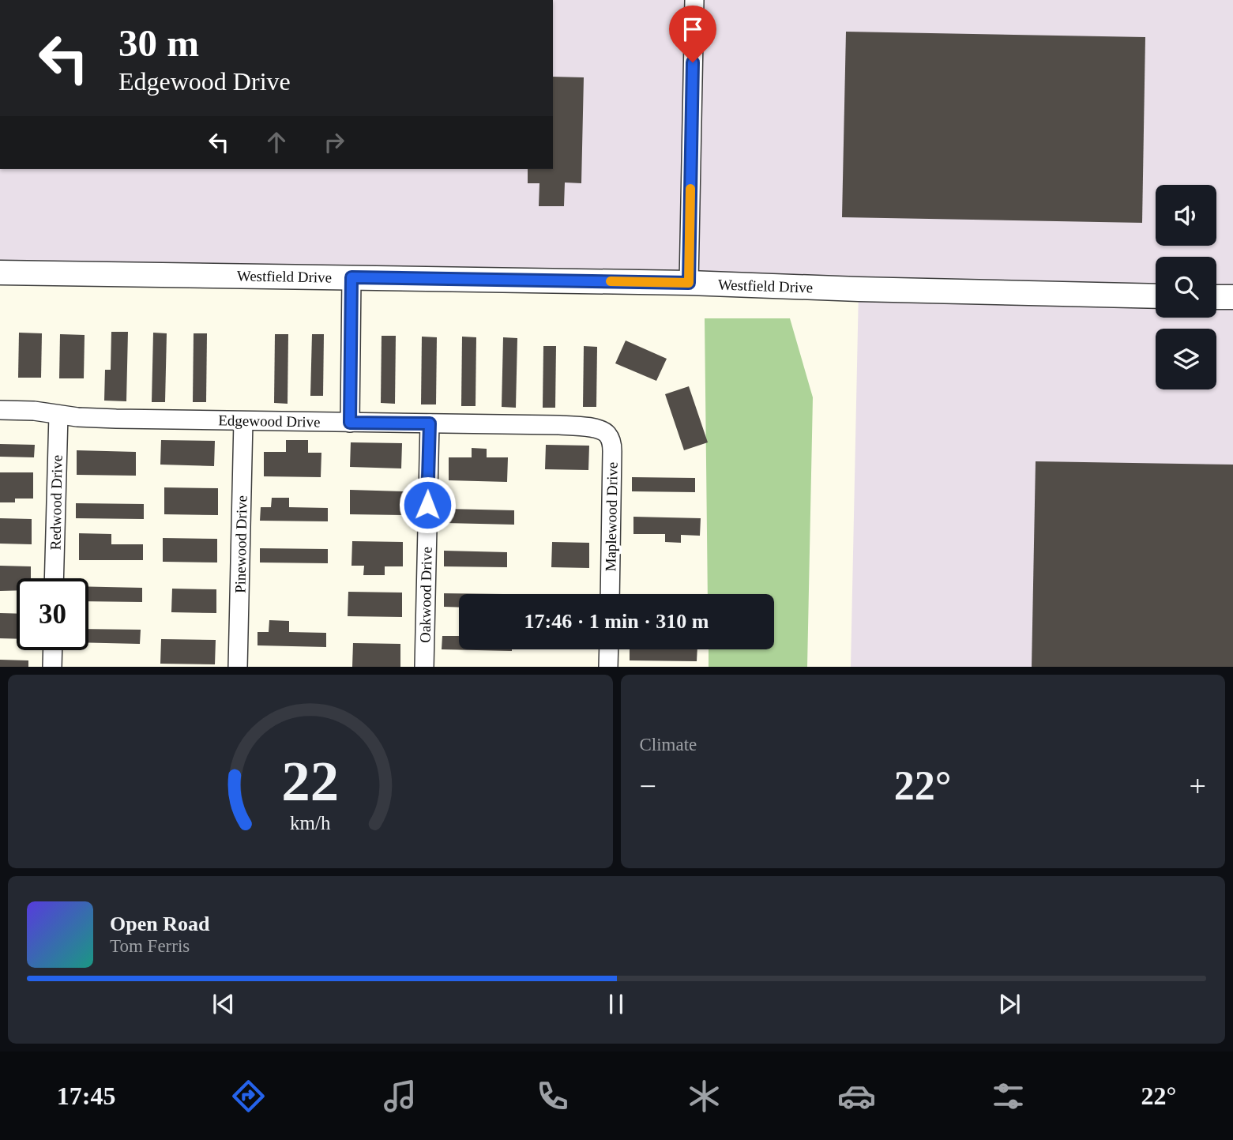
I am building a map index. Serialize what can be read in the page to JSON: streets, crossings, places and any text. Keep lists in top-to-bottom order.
{
  "streets": {
    "street": [
      "Westfield Drive",
      "Edgewood Drive",
      "Redwood Drive",
      "Maplewood Drive",
      "Pinewood Drive",
      "Oakwood Drive"
    ]
  },
  "crossings": [
    ["Edgewood Drive", "Redwood Drive"],
    ["Edgewood Drive", "Maplewood Drive"],
    ["Edgewood Drive", "Pinewood Drive"],
    ["Edgewood Drive", "Oakwood Drive"]
  ],
  "page": {
    "turn": ["30 m", "Edgewood Drive"],
    "limit": "30",
    "trip": "17:46 · 1 min · 310 m",
    "tile": "Climate",
    "heat": ["−", "22°", "+"],
    "song": ["Open Road", "Tom Ferris"],
    "tabs": ["17:45", "22°"],
    "gauge": ["22", "km/h"]
  }
}
